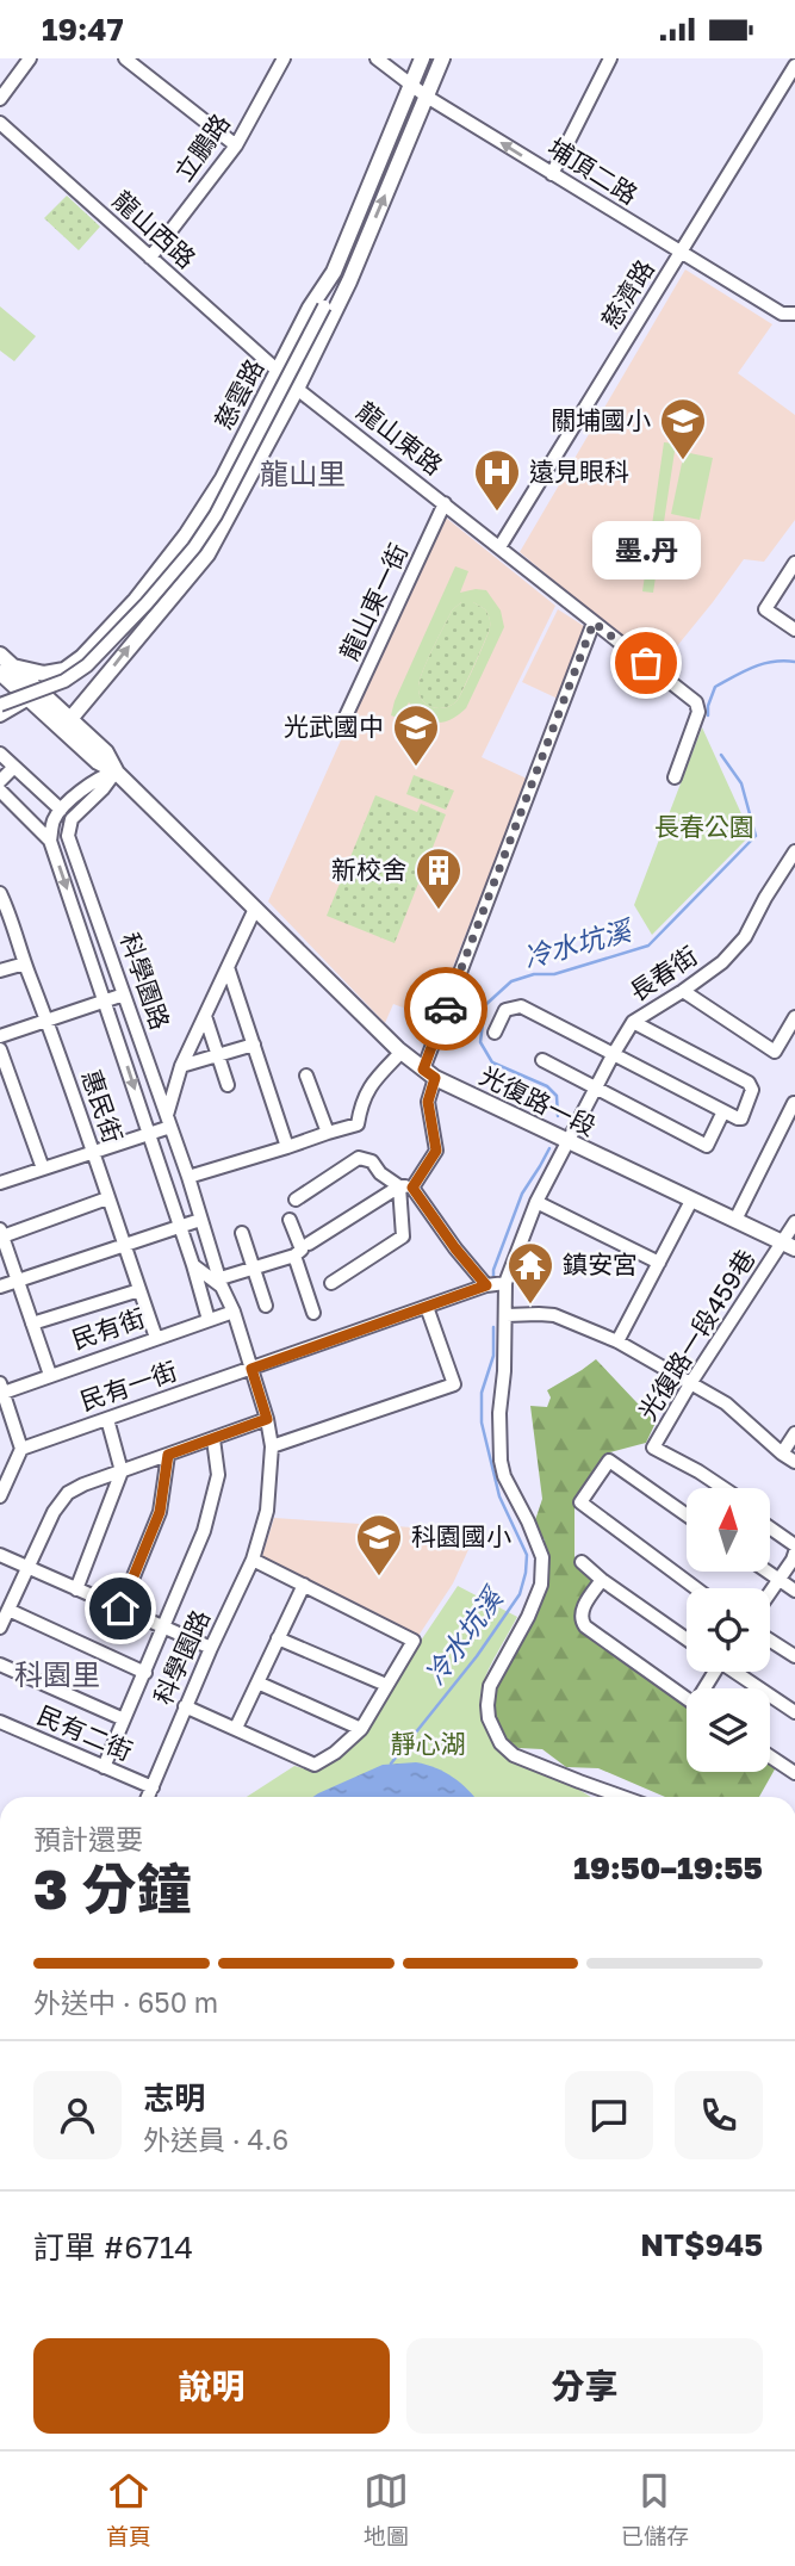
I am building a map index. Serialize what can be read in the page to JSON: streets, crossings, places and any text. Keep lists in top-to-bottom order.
{
  "streets": {
    "main road": ["慈雲路", "光復路一段"],
    "street": [
      "立鵬路",
      "埔頂二路",
      "龍山西路",
      "慈濟路",
      "龍山東路",
      "龍山東一街",
      "長春街",
      "科學園路",
      "惠民街",
      "民有街",
      "光復路一段459巷",
      "民有一街",
      "民有二街"
    ]
  },
  "crossings": [
    ["立鵬路", "龍山西路"],
    ["埔頂二路", "慈濟路"],
    ["埔頂二路", "慈雲路"],
    ["龍山西路", "慈雲路"],
    ["慈濟路", "龍山東路"],
    ["慈雲路", "龍山東路"],
    ["慈雲路", "光復路一段"],
    ["龍山東路", "龍山東一街"],
    ["長春街", "光復路一段"],
    ["長春街", "民有一街"],
    ["科學園路", "光復路一段"],
    ["科學園路", "民有街"],
    ["科學園路", "民有一街"],
    ["科學園路", "民有二街"],
    ["光復路一段", "光復路一段459巷"],
    ["惠民街", "民有街"]
  ],
  "districts": ["龍山里", "科園里"],
  "water": ["冷水坑溪"],
  "parks": ["長春公園", "靜心湖"],
  "places": {
    "school or university": ["關埔國小", "光武國中", "科園國小"],
    "hospital": ["遠見眼科"],
    "other": ["墨.丹"],
    "building": ["新校舍"],
    "temple": ["鎮安宮"]
  },
  "north": "top",
  "page": {
    "status": "19:47",
    "bubble": "墨.丹",
    "heading": ["3 分鐘", "預計還要", "19:50–19:55"],
    "panel": [
      "志明",
      "外送員 · 4.6",
      "訂單 #6714",
      "NT$945"
    ],
    "bar": "外送中 · 650 m",
    "buttons": ["說明", "分享"],
    "tabs": ["首頁", "地圖", "已儲存"]
  }
}
